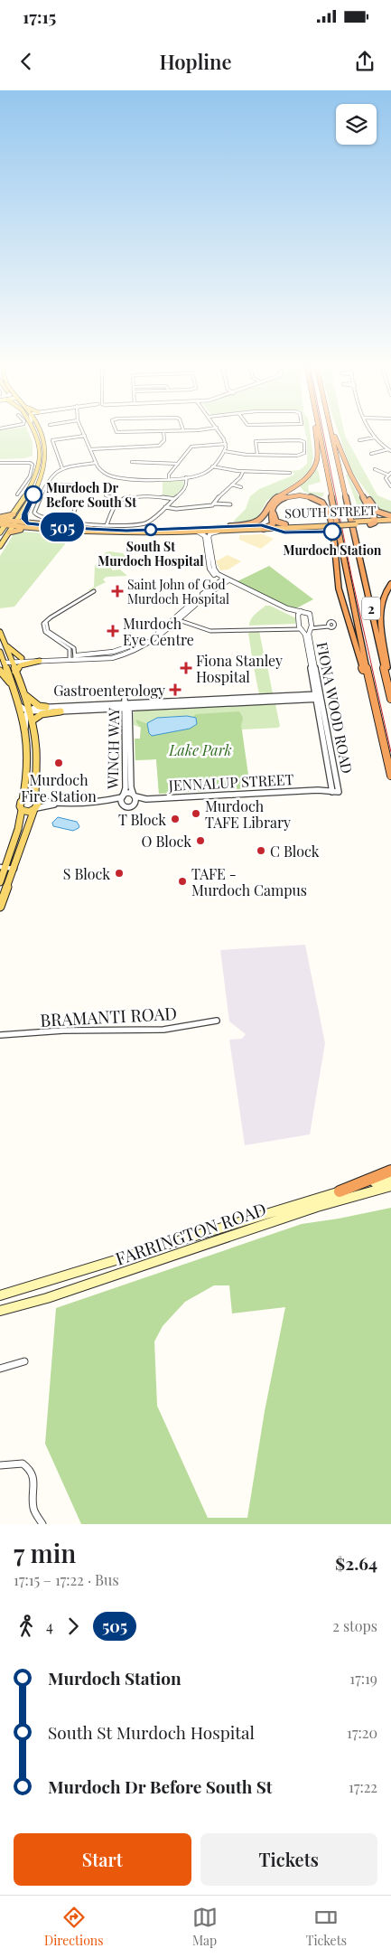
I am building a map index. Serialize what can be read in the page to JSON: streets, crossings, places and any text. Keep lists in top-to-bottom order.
{
  "streets": {
    "highway": ["SOUTH STREET", "2"],
    "main road": ["FARRINGTON ROAD"],
    "street": [
      "FIONA WOOD ROAD",
      "WINCH WAY",
      "JENNALUP STREET",
      "BRAMANTI ROAD"
    ]
  },
  "crossings": [
    ["FIONA WOOD ROAD", "JENNALUP STREET"],
    ["WINCH WAY", "JENNALUP STREET"]
  ],
  "parks": ["Lake Park"],
  "places": {
    "other": [
      "Murdoch Dr Before South St",
      "South St Murdoch Hospital",
      "Murdoch Station",
      "Murdoch Fire Station",
      "Murdoch TAFE Library",
      "T Block",
      "O Block",
      "C Block",
      "S Block",
      "TAFE - Murdoch Campus"
    ],
    "health": [
      "Saint John of God Murdoch Hospital",
      "Murdoch Eye Centre",
      "Fiona Stanley Hospital",
      "Gastroenterology"
    ]
  },
  "lines": ["bus line 505"],
  "page": {
    "status": "17:15",
    "header": "Hopline",
    "on_map": "505",
    "heading": ["7 min", "17:15 – 17:22 · Bus", "$2.64"],
    "legs": ["4", "505", "2 stops"],
    "list": [
      {
        "name": "Murdoch Station",
        "value": "17:19"
      },
      {
        "name": "South St Murdoch Hospital",
        "value": "17:20"
      },
      {
        "name": "Murdoch Dr Before South St",
        "value": "17:22"
      }
    ],
    "buttons": ["Start", "Tickets"],
    "tabs": ["Directions", "Map", "Tickets"]
  }
}
